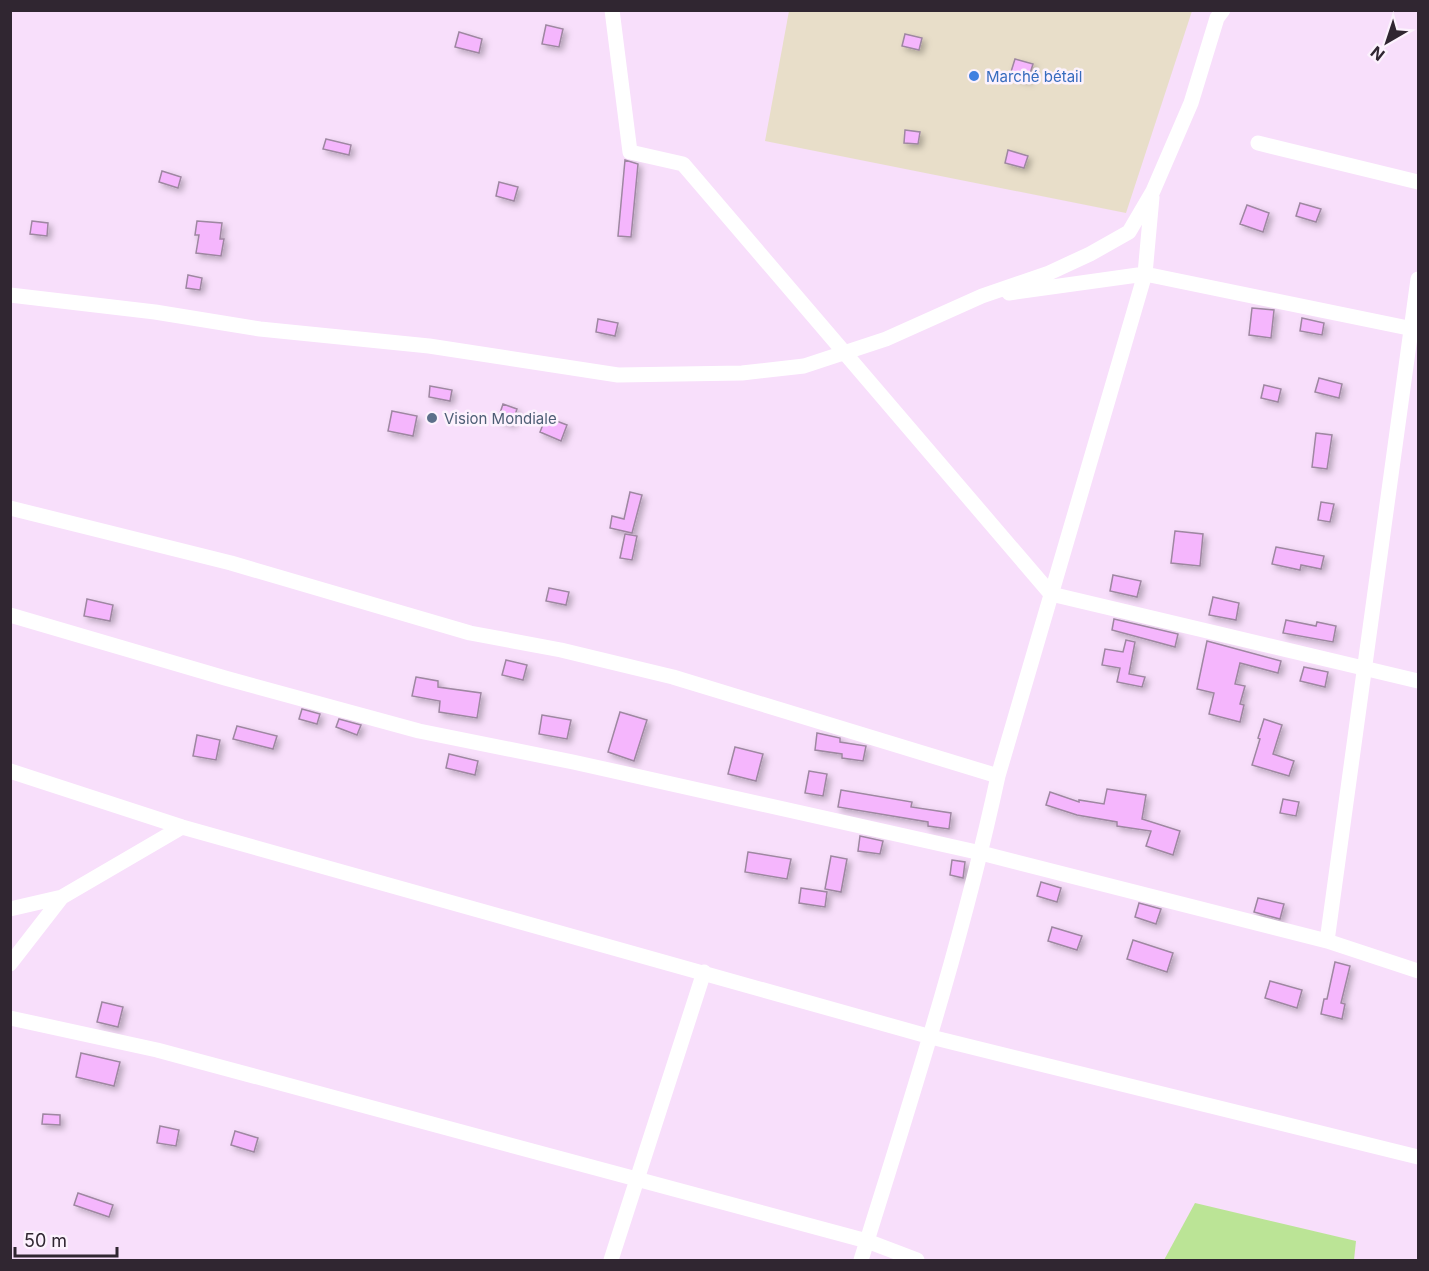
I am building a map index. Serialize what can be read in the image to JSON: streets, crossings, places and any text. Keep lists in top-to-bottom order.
{
  "places": ["Marché bétail", "Vision Mondiale"],
  "scale_bar": "50 m",
  "north": "bottom left"
}
